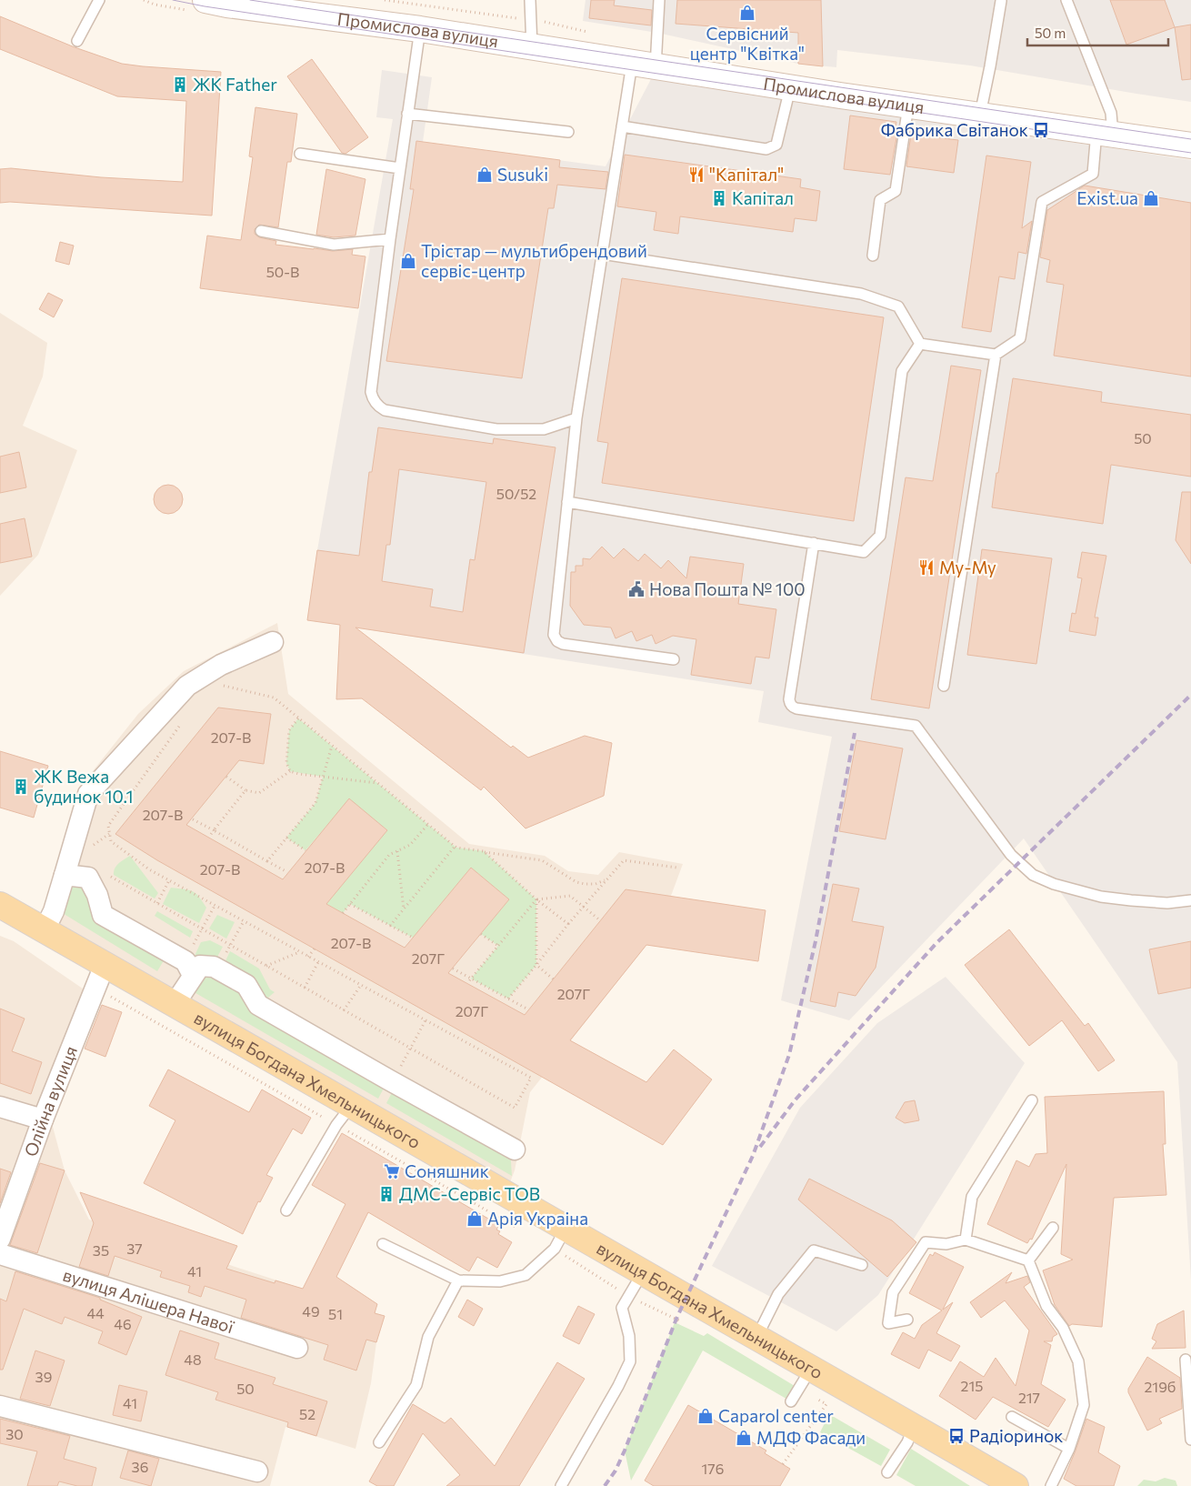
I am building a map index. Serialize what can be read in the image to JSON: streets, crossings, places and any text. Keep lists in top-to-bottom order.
{
  "streets": {
    "main road": ["Промислова вулиця", "вулиця Богдана Хмельницького"],
    "street": ["Олійна вулиця", "вулиця Алішера Навої"]
  },
  "crossings": [
    ["вулиця Богдана Хмельницького", "Олійна вулиця"]
  ],
  "places": {
    "shop": [
      "Сервісний центр \"Квітка\"",
      "Susuki",
      "Exist.ua",
      "Трістар — мультибрендовий сервіс-центр",
      "Арія Украіна",
      "Caparol center",
      "МДФ Фасади"
    ],
    "building": [
      "ЖК Father",
      "Капітал",
      "ЖК Вежа будинок 10.1",
      "ДМС-Сервіс ТОВ"
    ],
    "bus stop": ["Фабрика Світанок", "Радіоринок"],
    "restaurant": ["\"Капітал\"", "Му-Му"],
    "public building": ["Нова Пошта № 100"],
    "supermarket": ["Соняшник"]
  },
  "house_numbers": [
    "50-В",
    "50",
    "50/52",
    "207-В",
    "207-В",
    "207-В",
    "207-В",
    "207-В",
    "207Г",
    "207Г",
    "207Г",
    "37",
    "35",
    "41",
    "49",
    "44",
    "51",
    "46",
    "48",
    "39",
    "215",
    "219б",
    "50",
    "217",
    "41",
    "52",
    "30",
    "36",
    "176"
  ],
  "scale_bar": "50 m"
}
